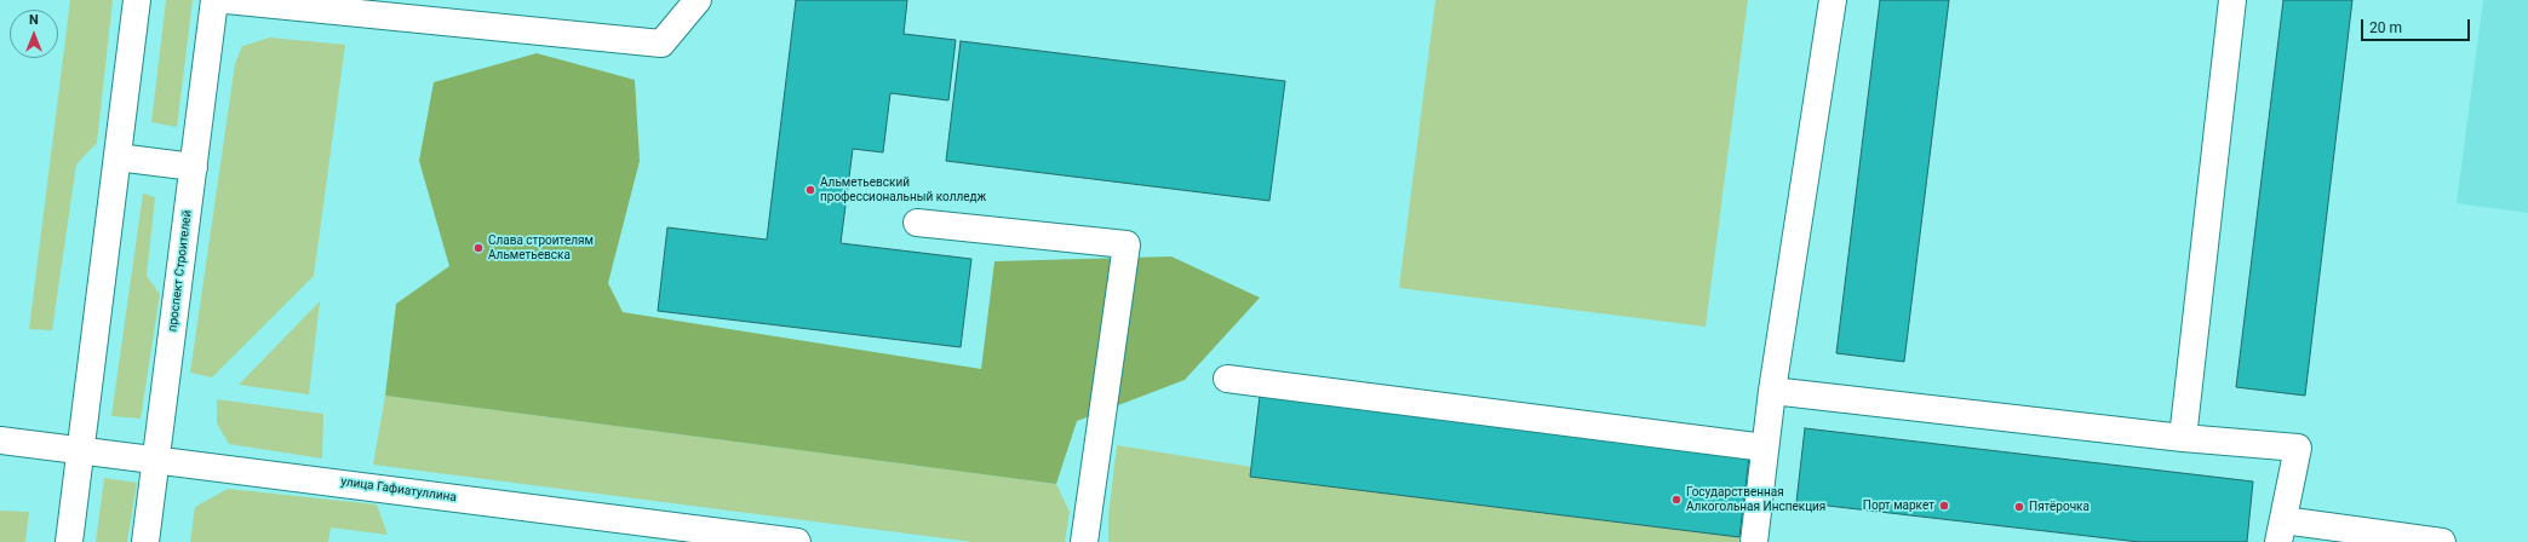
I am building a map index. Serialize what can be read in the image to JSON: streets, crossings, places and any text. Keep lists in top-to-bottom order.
{
  "streets": {
    "street": ["проспект Строителей", "улица Гафиатуллина"]
  },
  "crossings": [
    ["проспект Строителей", "улица Гафиатуллина"]
  ],
  "places": [
    "Альметьевский профессиональный колледж",
    "Слава строителям Альметьевска",
    "Государственная Алкогольная Инспекция",
    "Порт маркет",
    "Пятёрочка"
  ],
  "scale_bar": "20 m",
  "north": "top"
}
